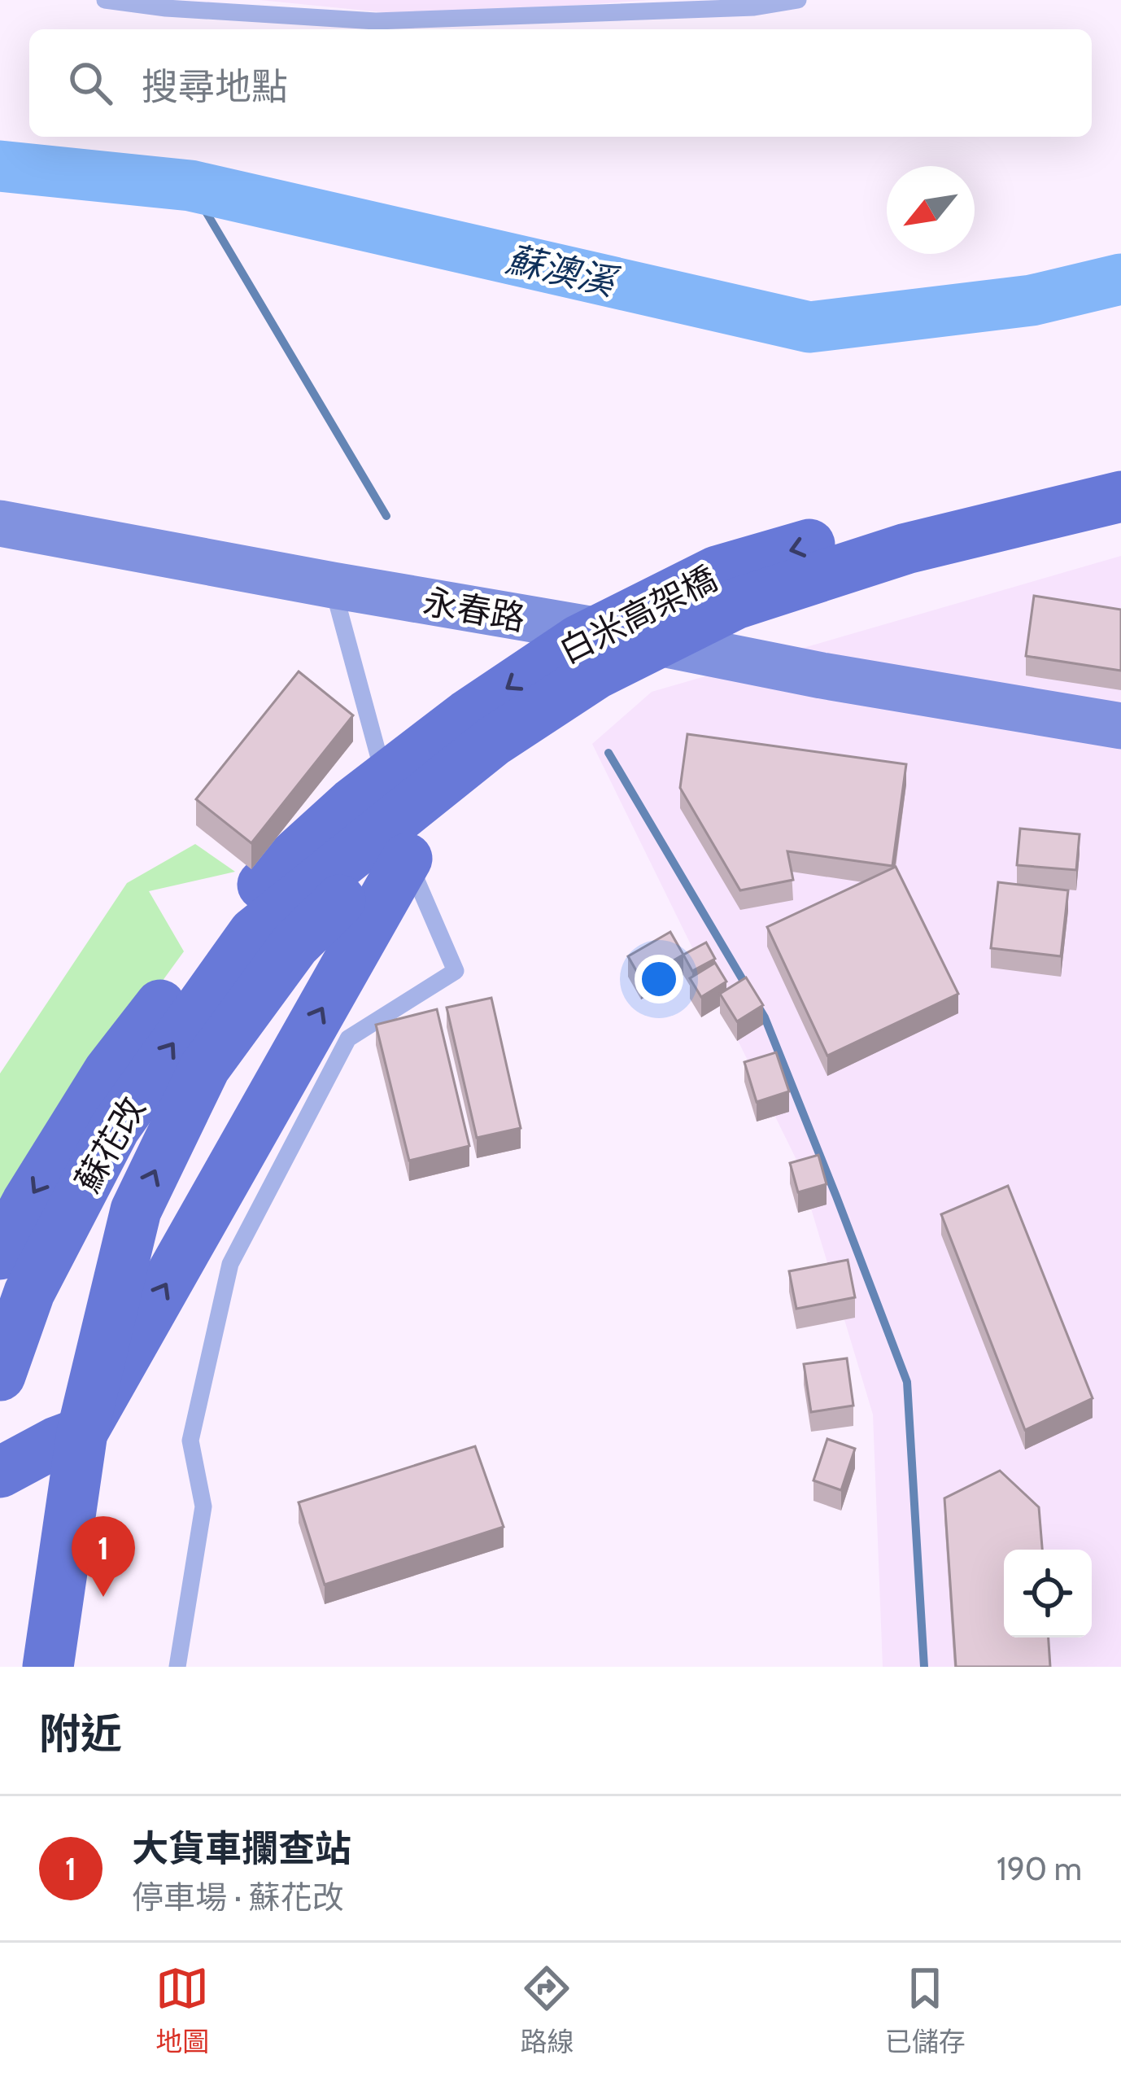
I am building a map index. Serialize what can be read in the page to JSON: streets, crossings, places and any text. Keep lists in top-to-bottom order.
{
  "streets": {
    "main road": ["白米高架橋", "蘇花改"],
    "street": ["永春路"]
  },
  "crossings": [
    ["白米高架橋", "蘇花改"]
  ],
  "water": ["蘇澳溪"],
  "north": "bottom left",
  "page": {
    "search": "搜尋地點",
    "pins": "1",
    "heading": "附近",
    "list": [
      {
        "mark": "1",
        "name": "大貨車攔查站",
        "note": "停車場 · 蘇花改",
        "value": "190 m"
      }
    ],
    "nav": ["地圖", "路線", "已儲存"]
  }
}
